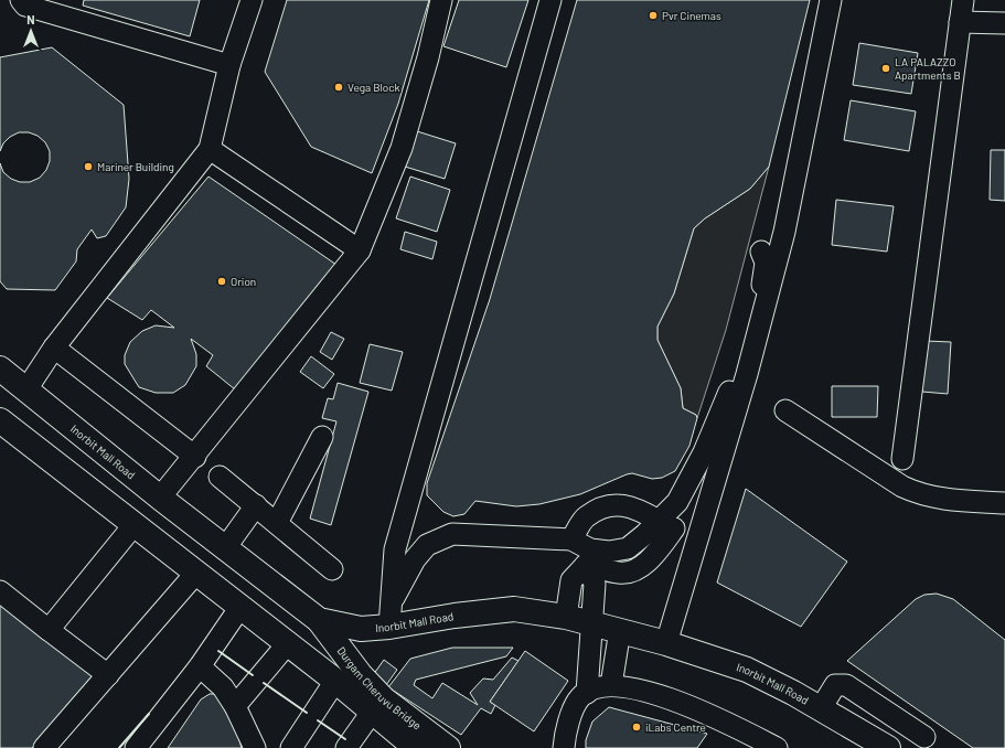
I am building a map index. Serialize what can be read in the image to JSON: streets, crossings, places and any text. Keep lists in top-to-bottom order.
{
  "streets": {
    "main road": ["Inorbit Mall Road", "Durgam Cheruvu Bridge"]
  },
  "crossings": [
    ["Inorbit Mall Road", "Durgam Cheruvu Bridge"]
  ],
  "places": [
    "Pvr Cinemas",
    "LA PALAZZO Apartments B",
    "Vega Block",
    "Mariner Building",
    "Orion",
    "iLabs Centre"
  ],
  "north": "top"
}
